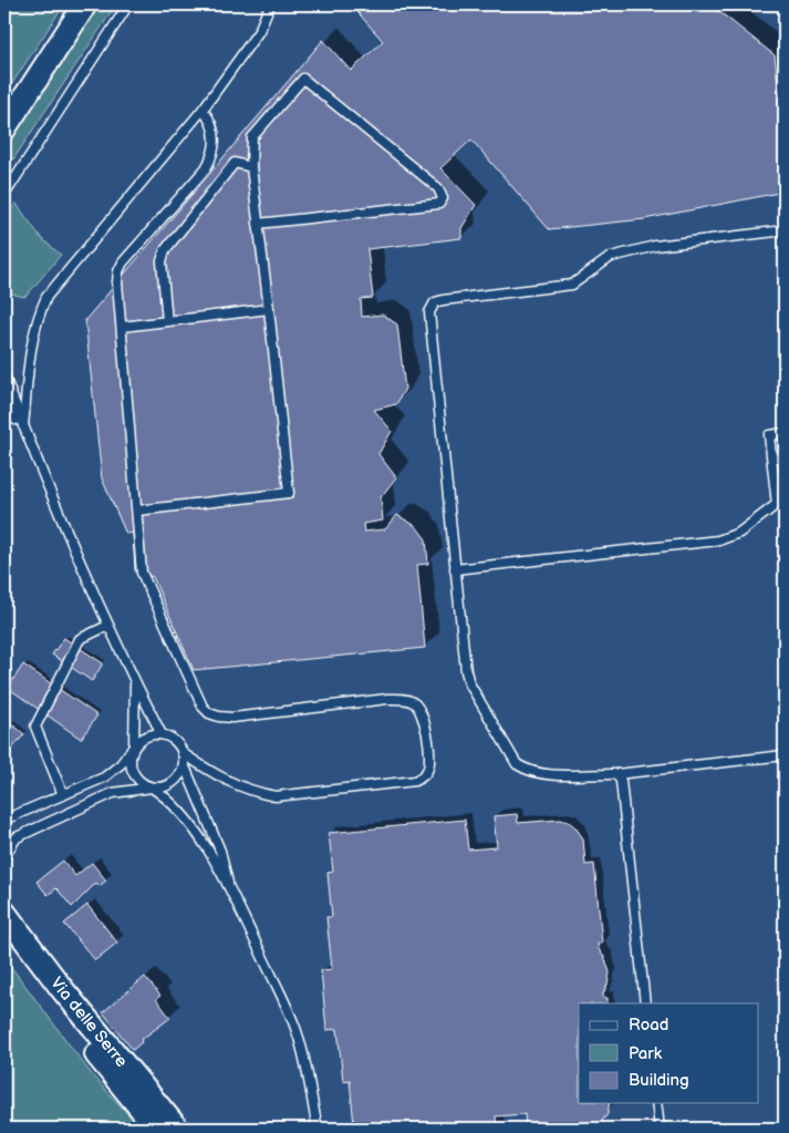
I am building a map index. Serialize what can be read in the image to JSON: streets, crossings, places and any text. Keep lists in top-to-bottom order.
{
  "streets": {
    "street": ["Via delle Serre"]
  },
  "legend": ["Road", "Park", "Building"]
}
